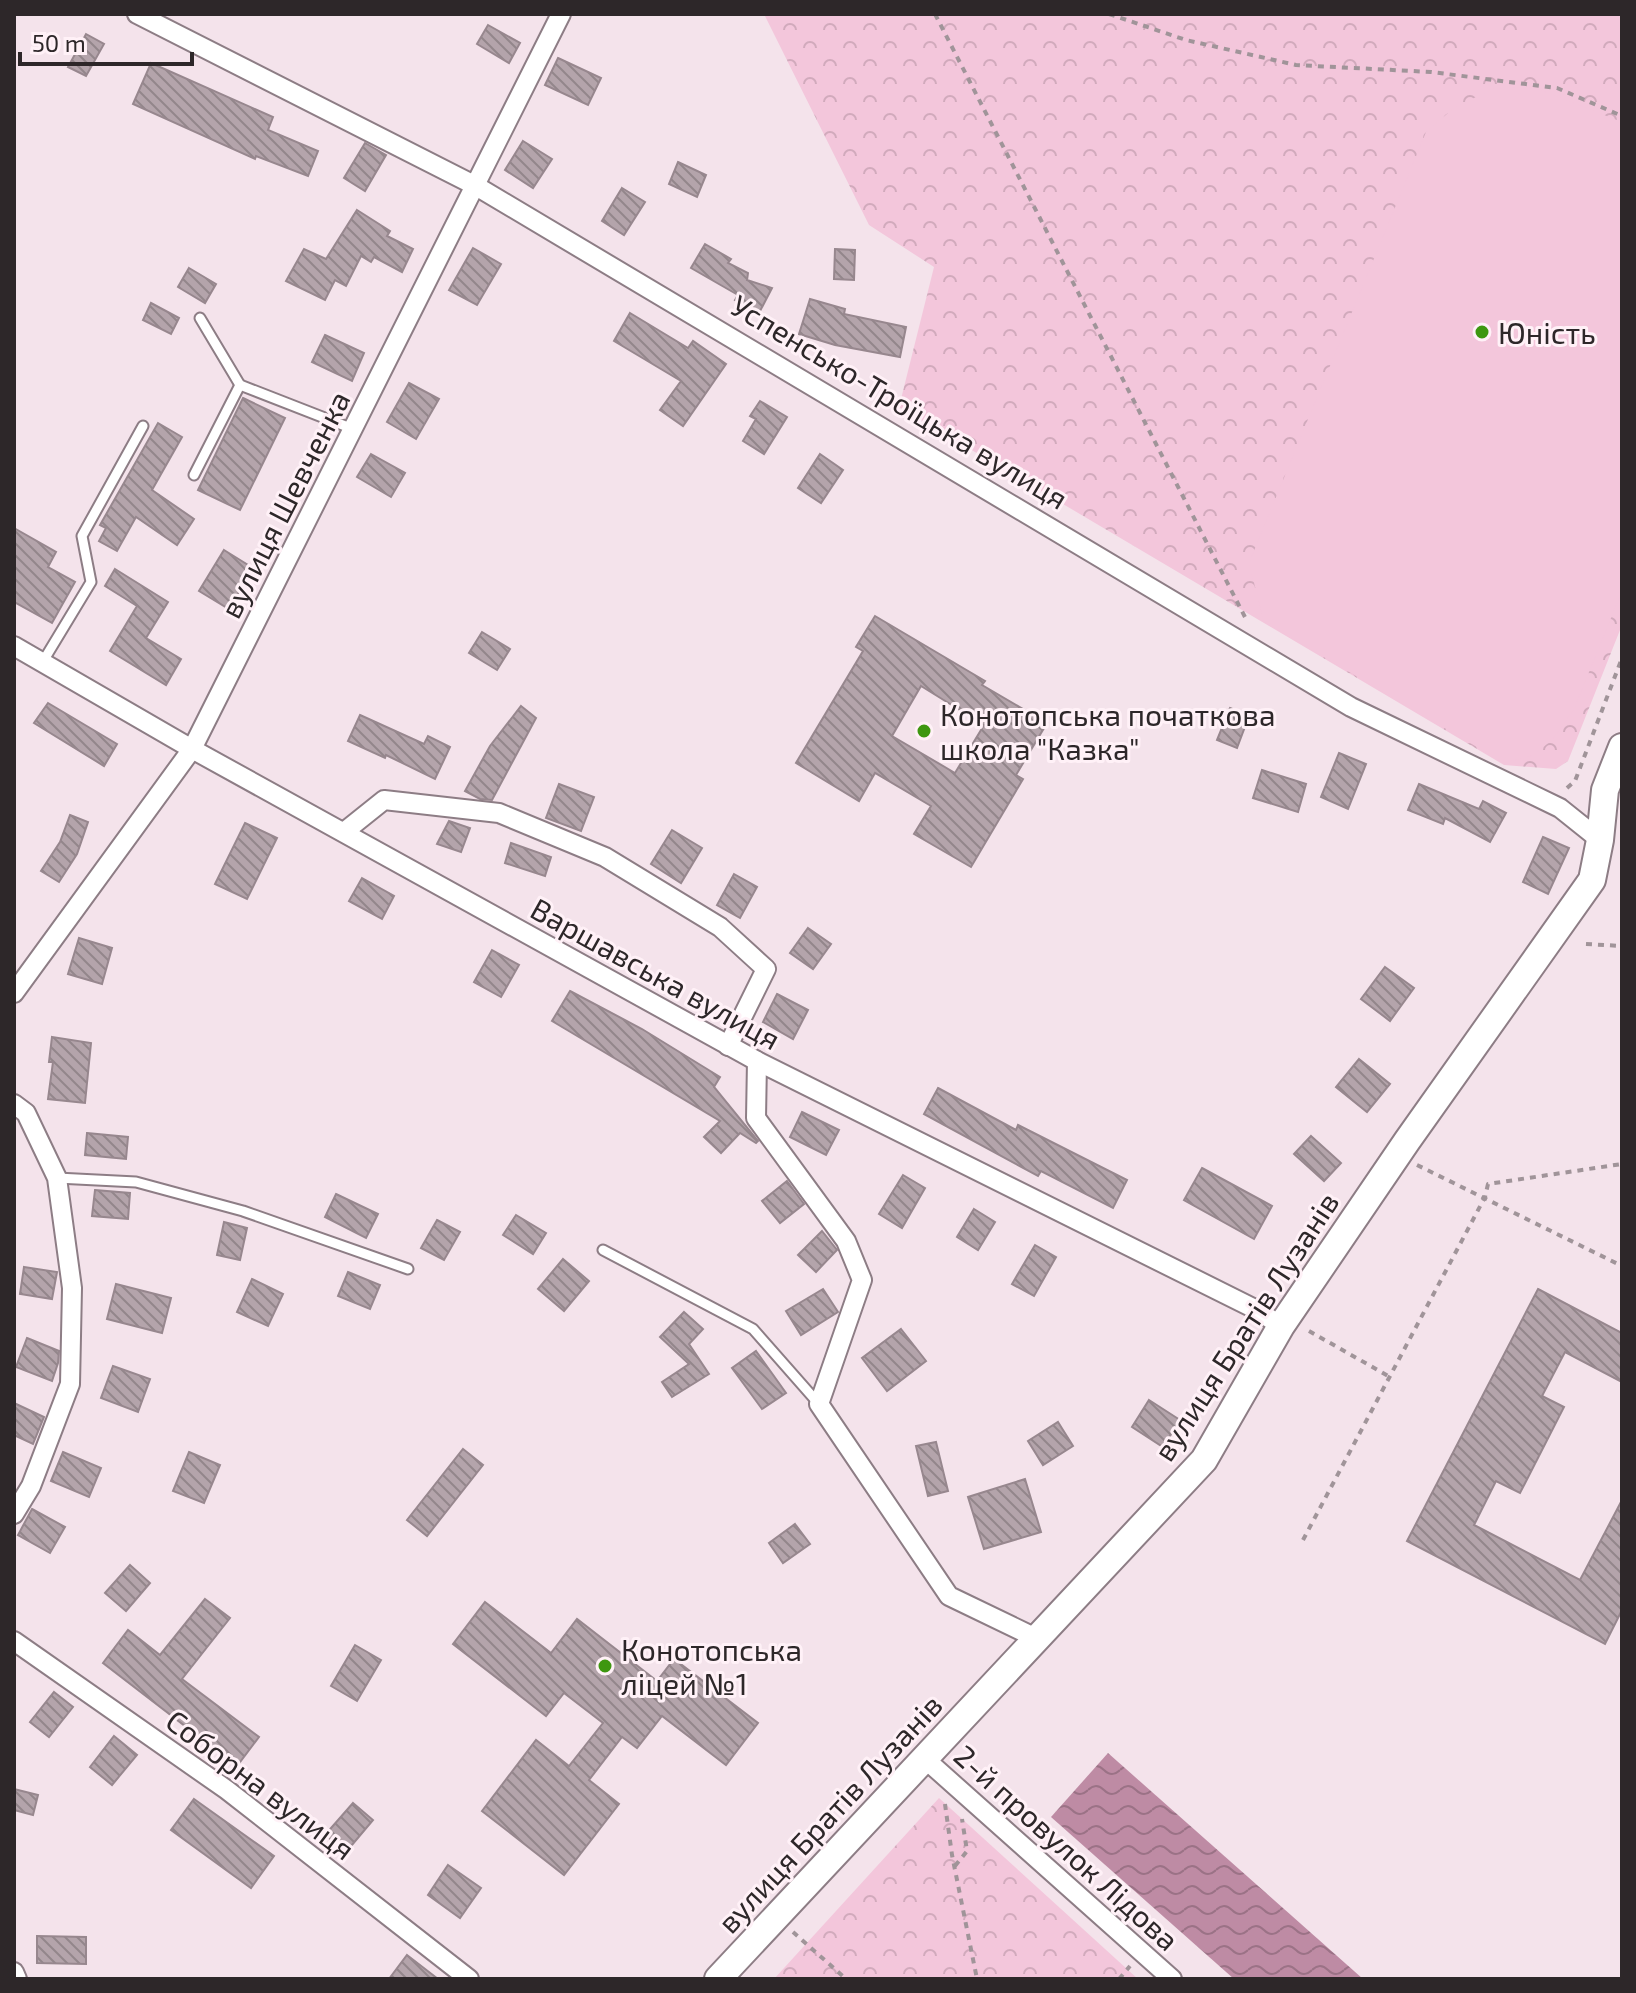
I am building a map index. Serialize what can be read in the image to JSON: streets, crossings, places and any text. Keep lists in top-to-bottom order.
{
  "streets": {
    "main road": ["Успенсько-Троїцька вулиця", "вулиця Братів Лузанів"],
    "street": [
      "вулиця Шевченка",
      "Варшавська вулиця",
      "Соборна вулиця",
      "2-й провулок Лідова"
    ]
  },
  "crossings": [
    ["Успенсько-Троїцька вулиця", "вулиця Шевченка"],
    ["Успенсько-Троїцька вулиця", "вулиця Братів Лузанів"],
    ["вулиця Шевченка", "Варшавська вулиця"],
    ["Варшавська вулиця", "вулиця Братів Лузанів"],
    ["вулиця Братів Лузанів", "2-й провулок Лідова"]
  ],
  "places": ["Юність", "Конотопська початкова школа \"Казка\"", "Конотопська ліцей №1"],
  "scale_bar": "50 m"
}
